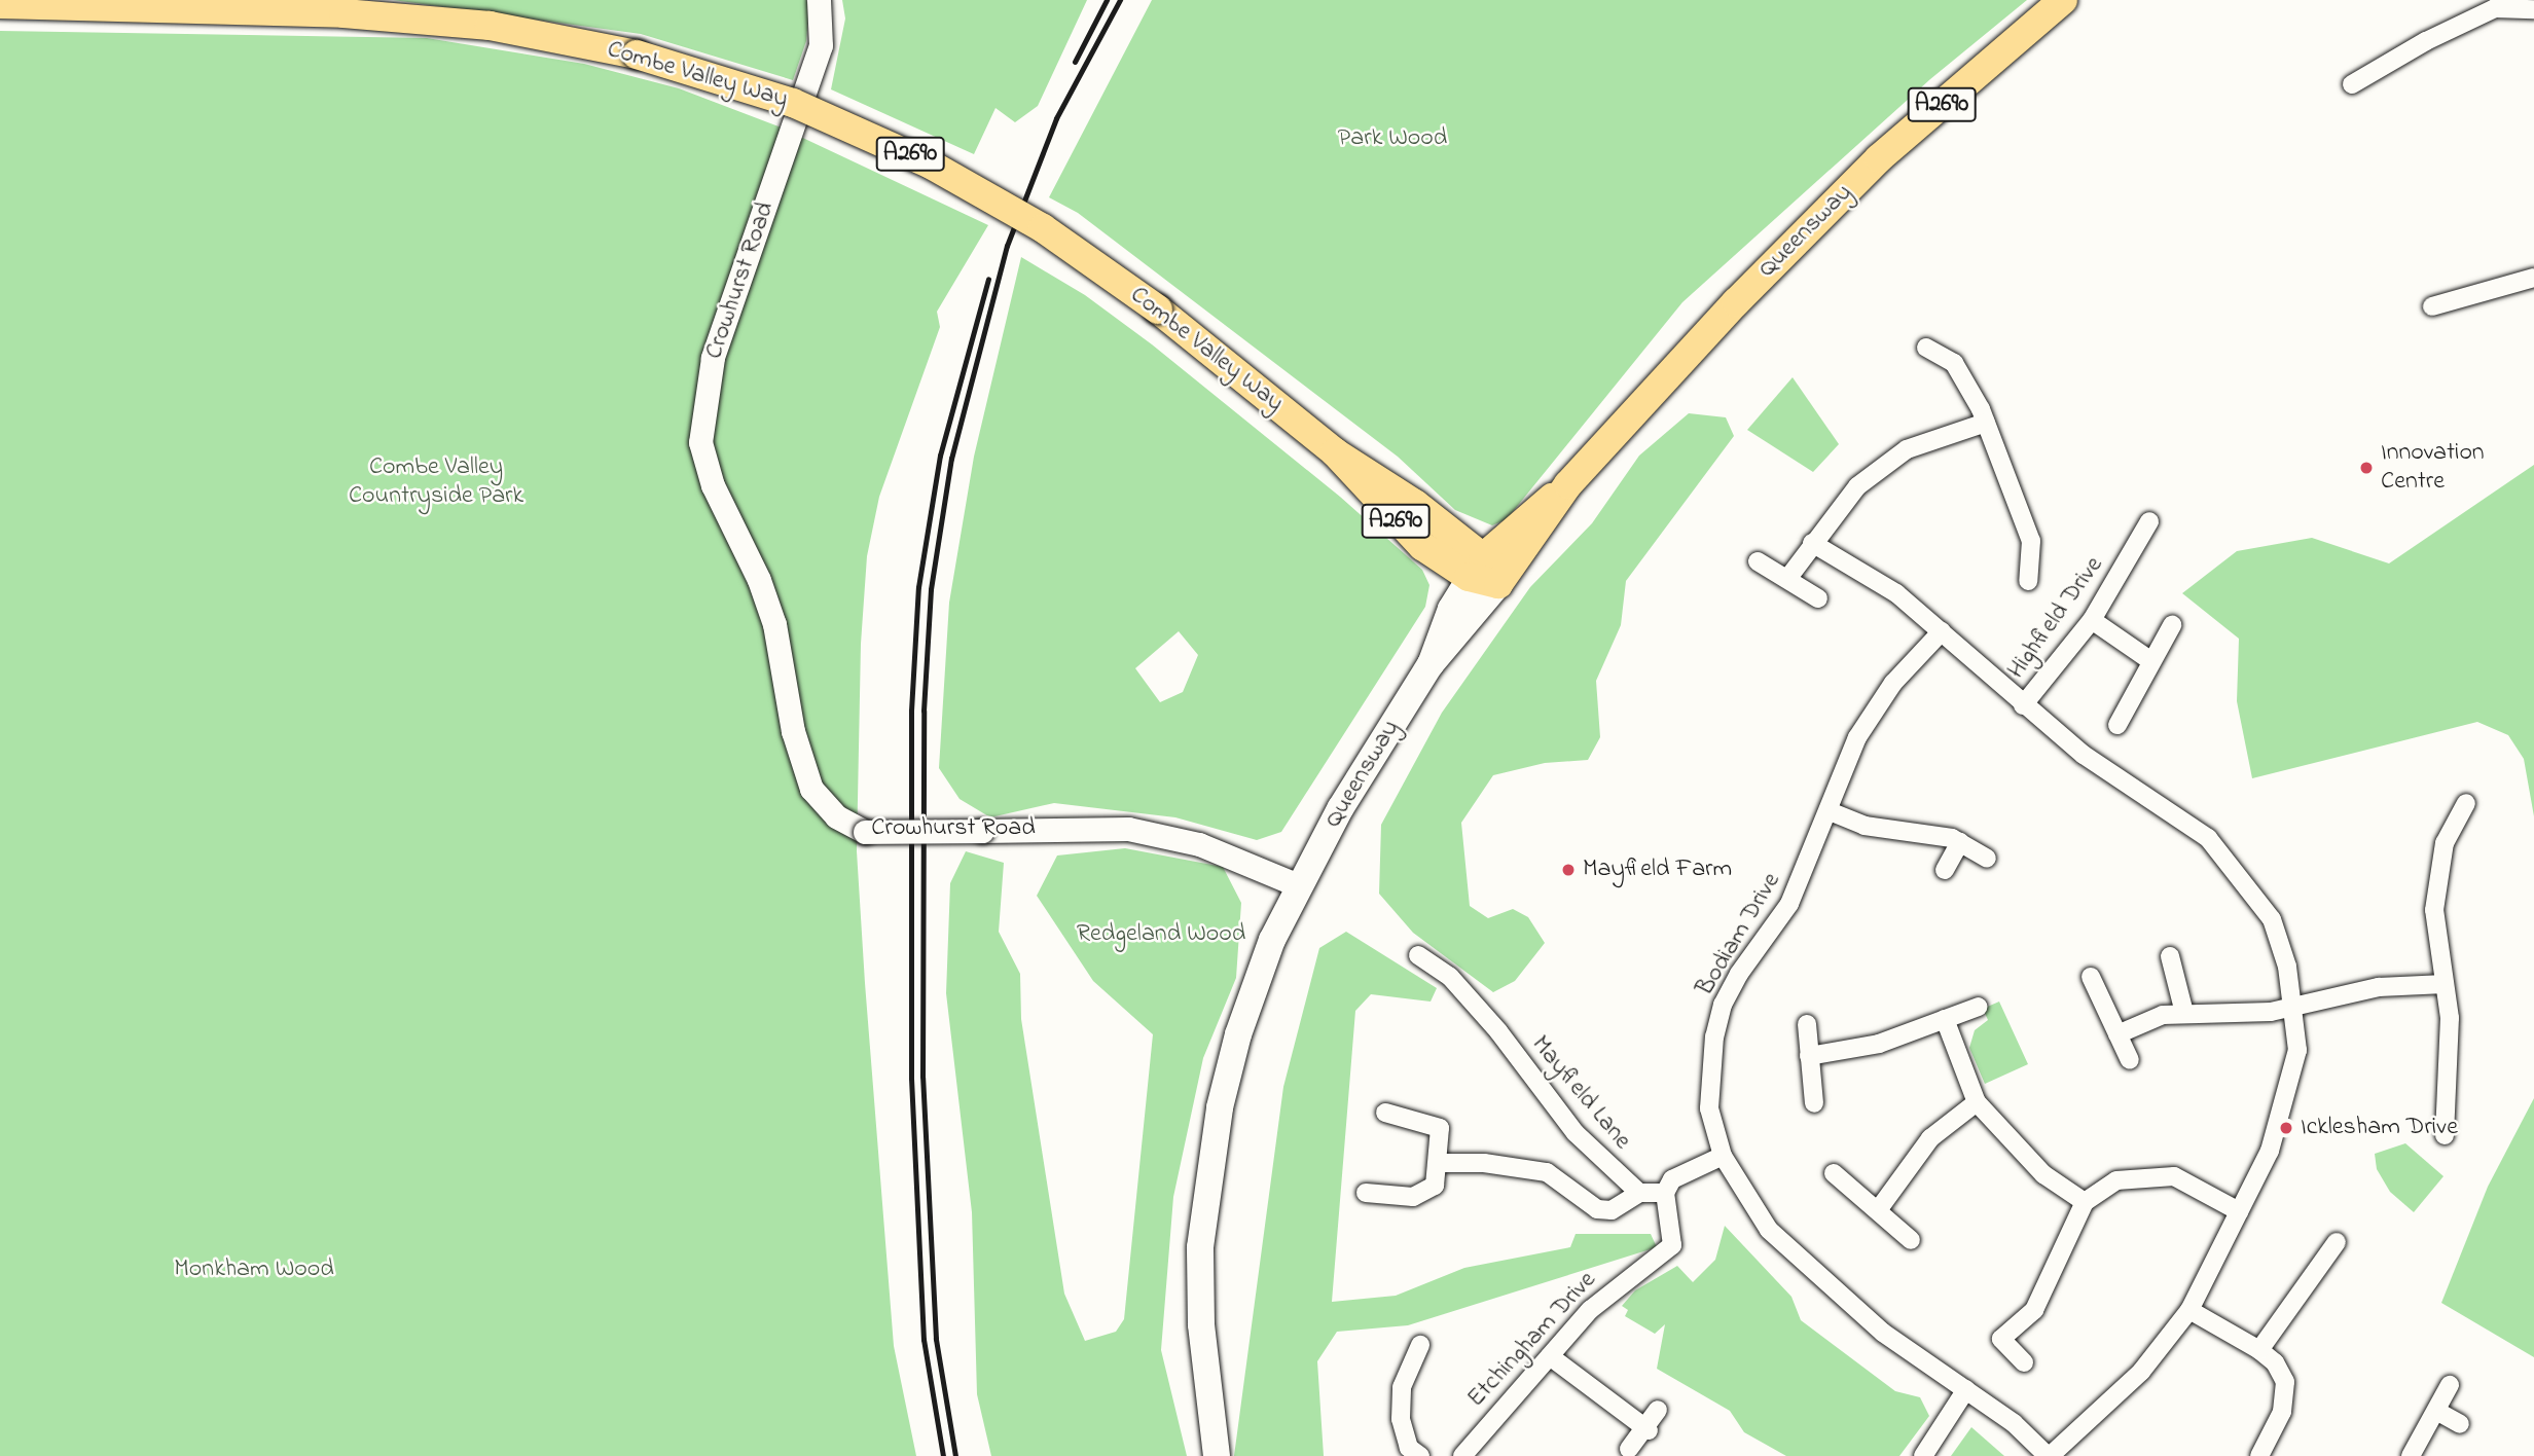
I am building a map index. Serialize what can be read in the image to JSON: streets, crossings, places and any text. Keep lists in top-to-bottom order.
{
  "streets": {
    "main road": ["Combe Valley Way", "A2690", "Queensway"],
    "street": [
      "Crowhurst Road",
      "Highfield Drive",
      "Bodiam Drive",
      "Mayfield Lane",
      "Etchingham Drive"
    ]
  },
  "crossings": [
    ["Combe Valley Way", "Queensway"],
    ["Queensway", "Crowhurst Road"]
  ],
  "parks": [
    "Park Wood",
    "Combe Valley Countryside Park",
    "Redgeland Wood",
    "Monkham Wood"
  ],
  "places": ["Innovation Centre", "Mayfield Farm", "Icklesham Drive"]
}
